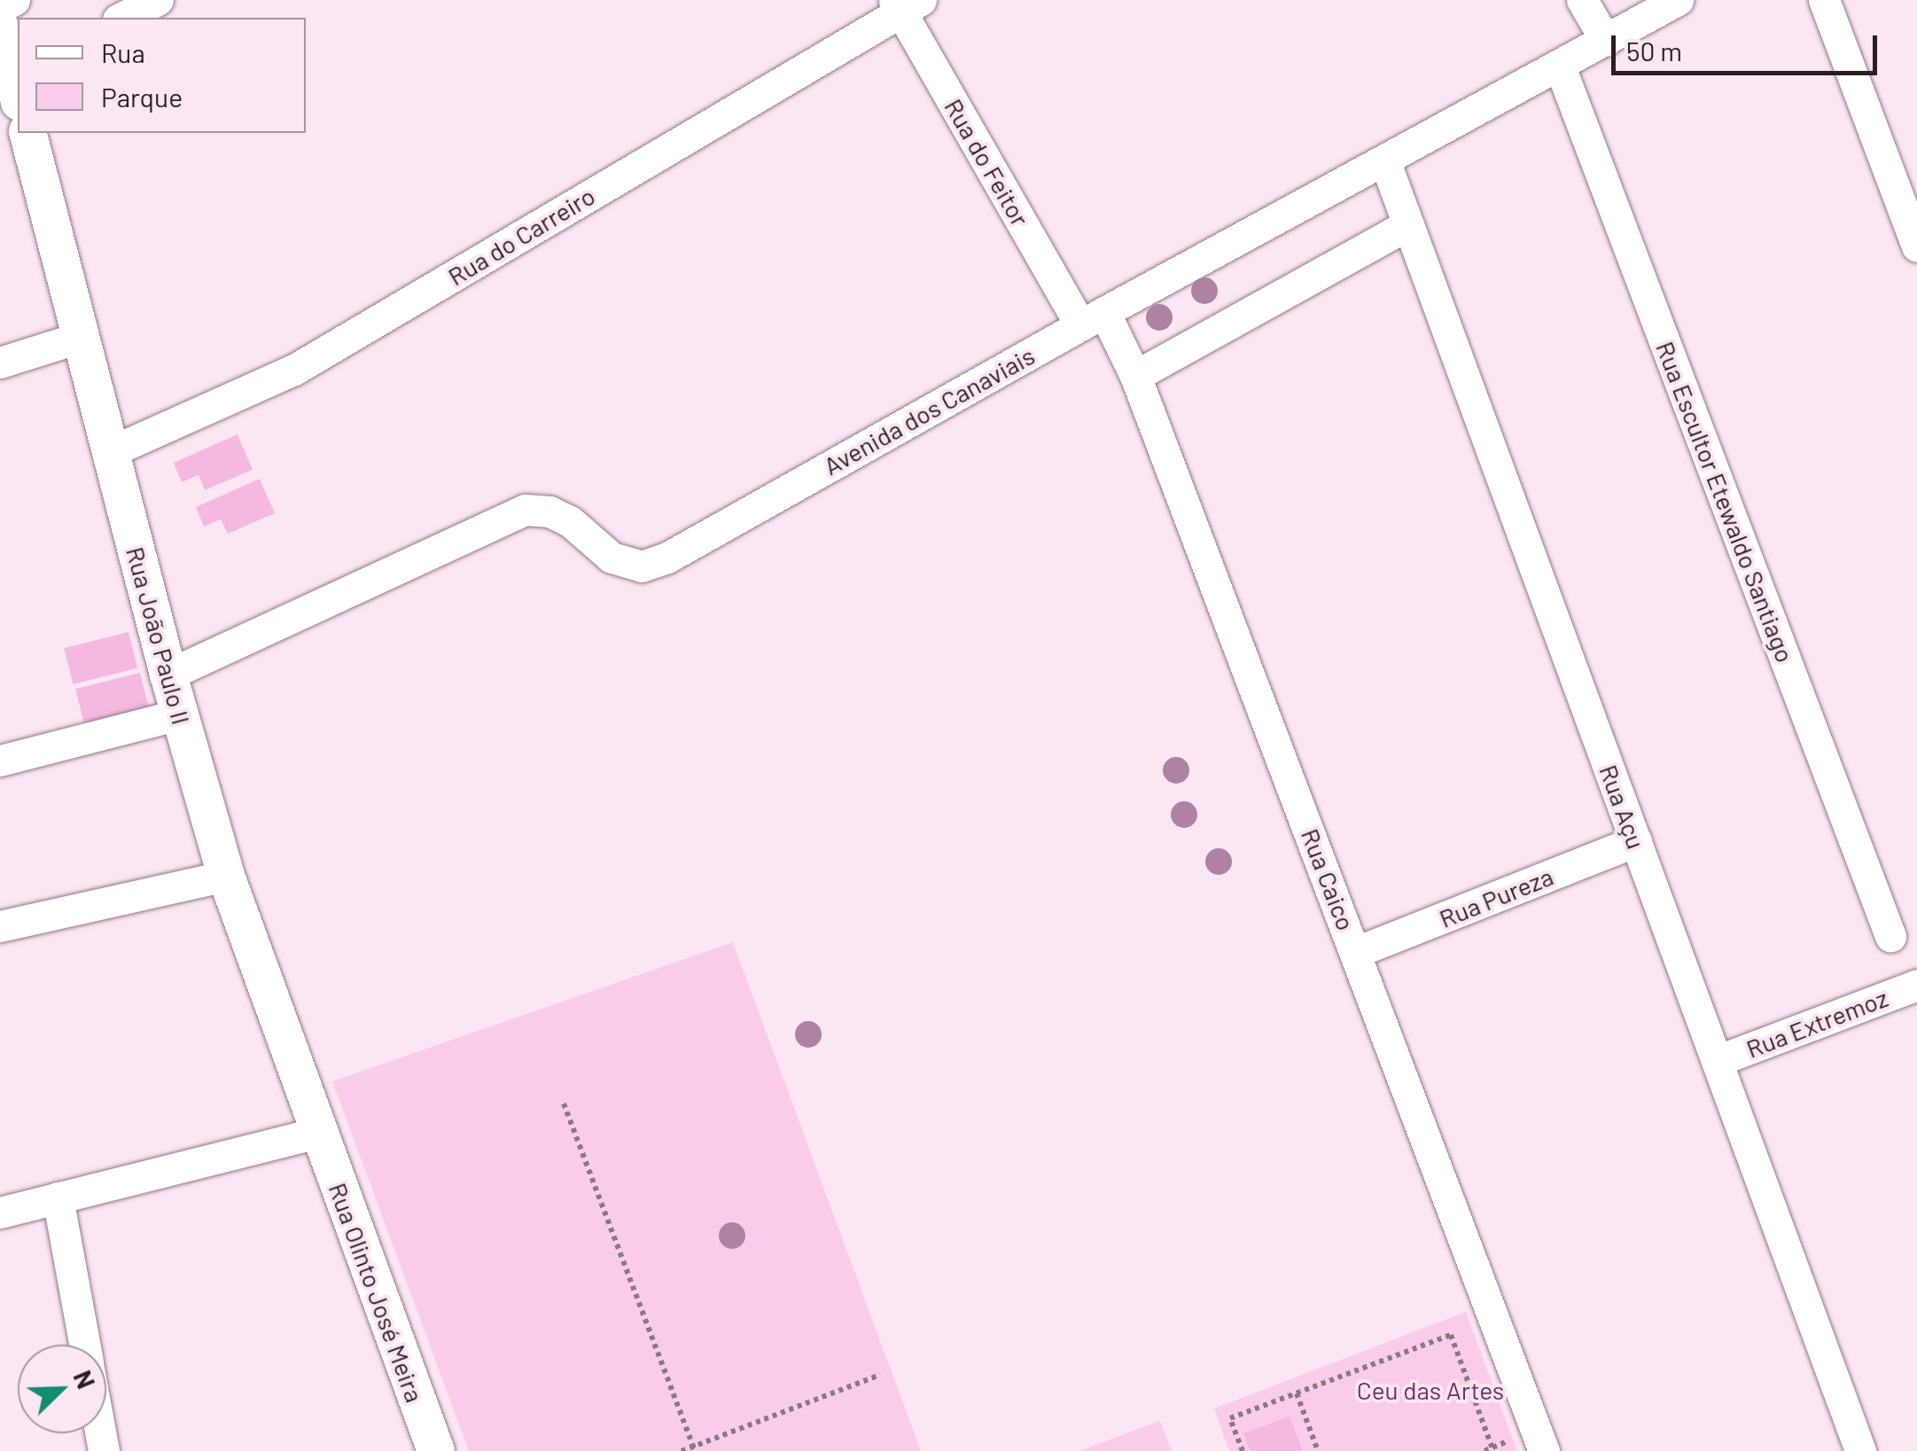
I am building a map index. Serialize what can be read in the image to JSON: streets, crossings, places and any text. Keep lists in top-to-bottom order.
{
  "streets": {
    "street": [
      "Rua do Feitor",
      "Rua do Carreiro",
      "Avenida dos Canaviais",
      "Rua Escultor Etewaldo Santiago",
      "Rua João Paulo II",
      "Rua Açu",
      "Rua Caico",
      "Rua Pureza",
      "Rua Extremoz",
      "Rua Olinto José Meira"
    ]
  },
  "crossings": [
    ["Rua do Feitor", "Rua do Carreiro"],
    ["Rua do Feitor", "Avenida dos Canaviais"],
    ["Rua do Feitor", "Rua Caico"],
    ["Rua do Carreiro", "Rua João Paulo II"],
    ["Avenida dos Canaviais", "Rua Escultor Etewaldo Santiago"],
    ["Avenida dos Canaviais", "Rua João Paulo II"],
    ["Avenida dos Canaviais", "Rua Açu"],
    ["Avenida dos Canaviais", "Rua Caico"],
    ["Rua João Paulo II", "Rua Olinto José Meira"],
    ["Rua Açu", "Rua Pureza"],
    ["Rua Açu", "Rua Extremoz"],
    ["Rua Caico", "Rua Pureza"]
  ],
  "parks": ["Ceu das Artes"],
  "legend": ["Rua", "Parque"],
  "scale_bar": "50 m",
  "north": "top right"
}
